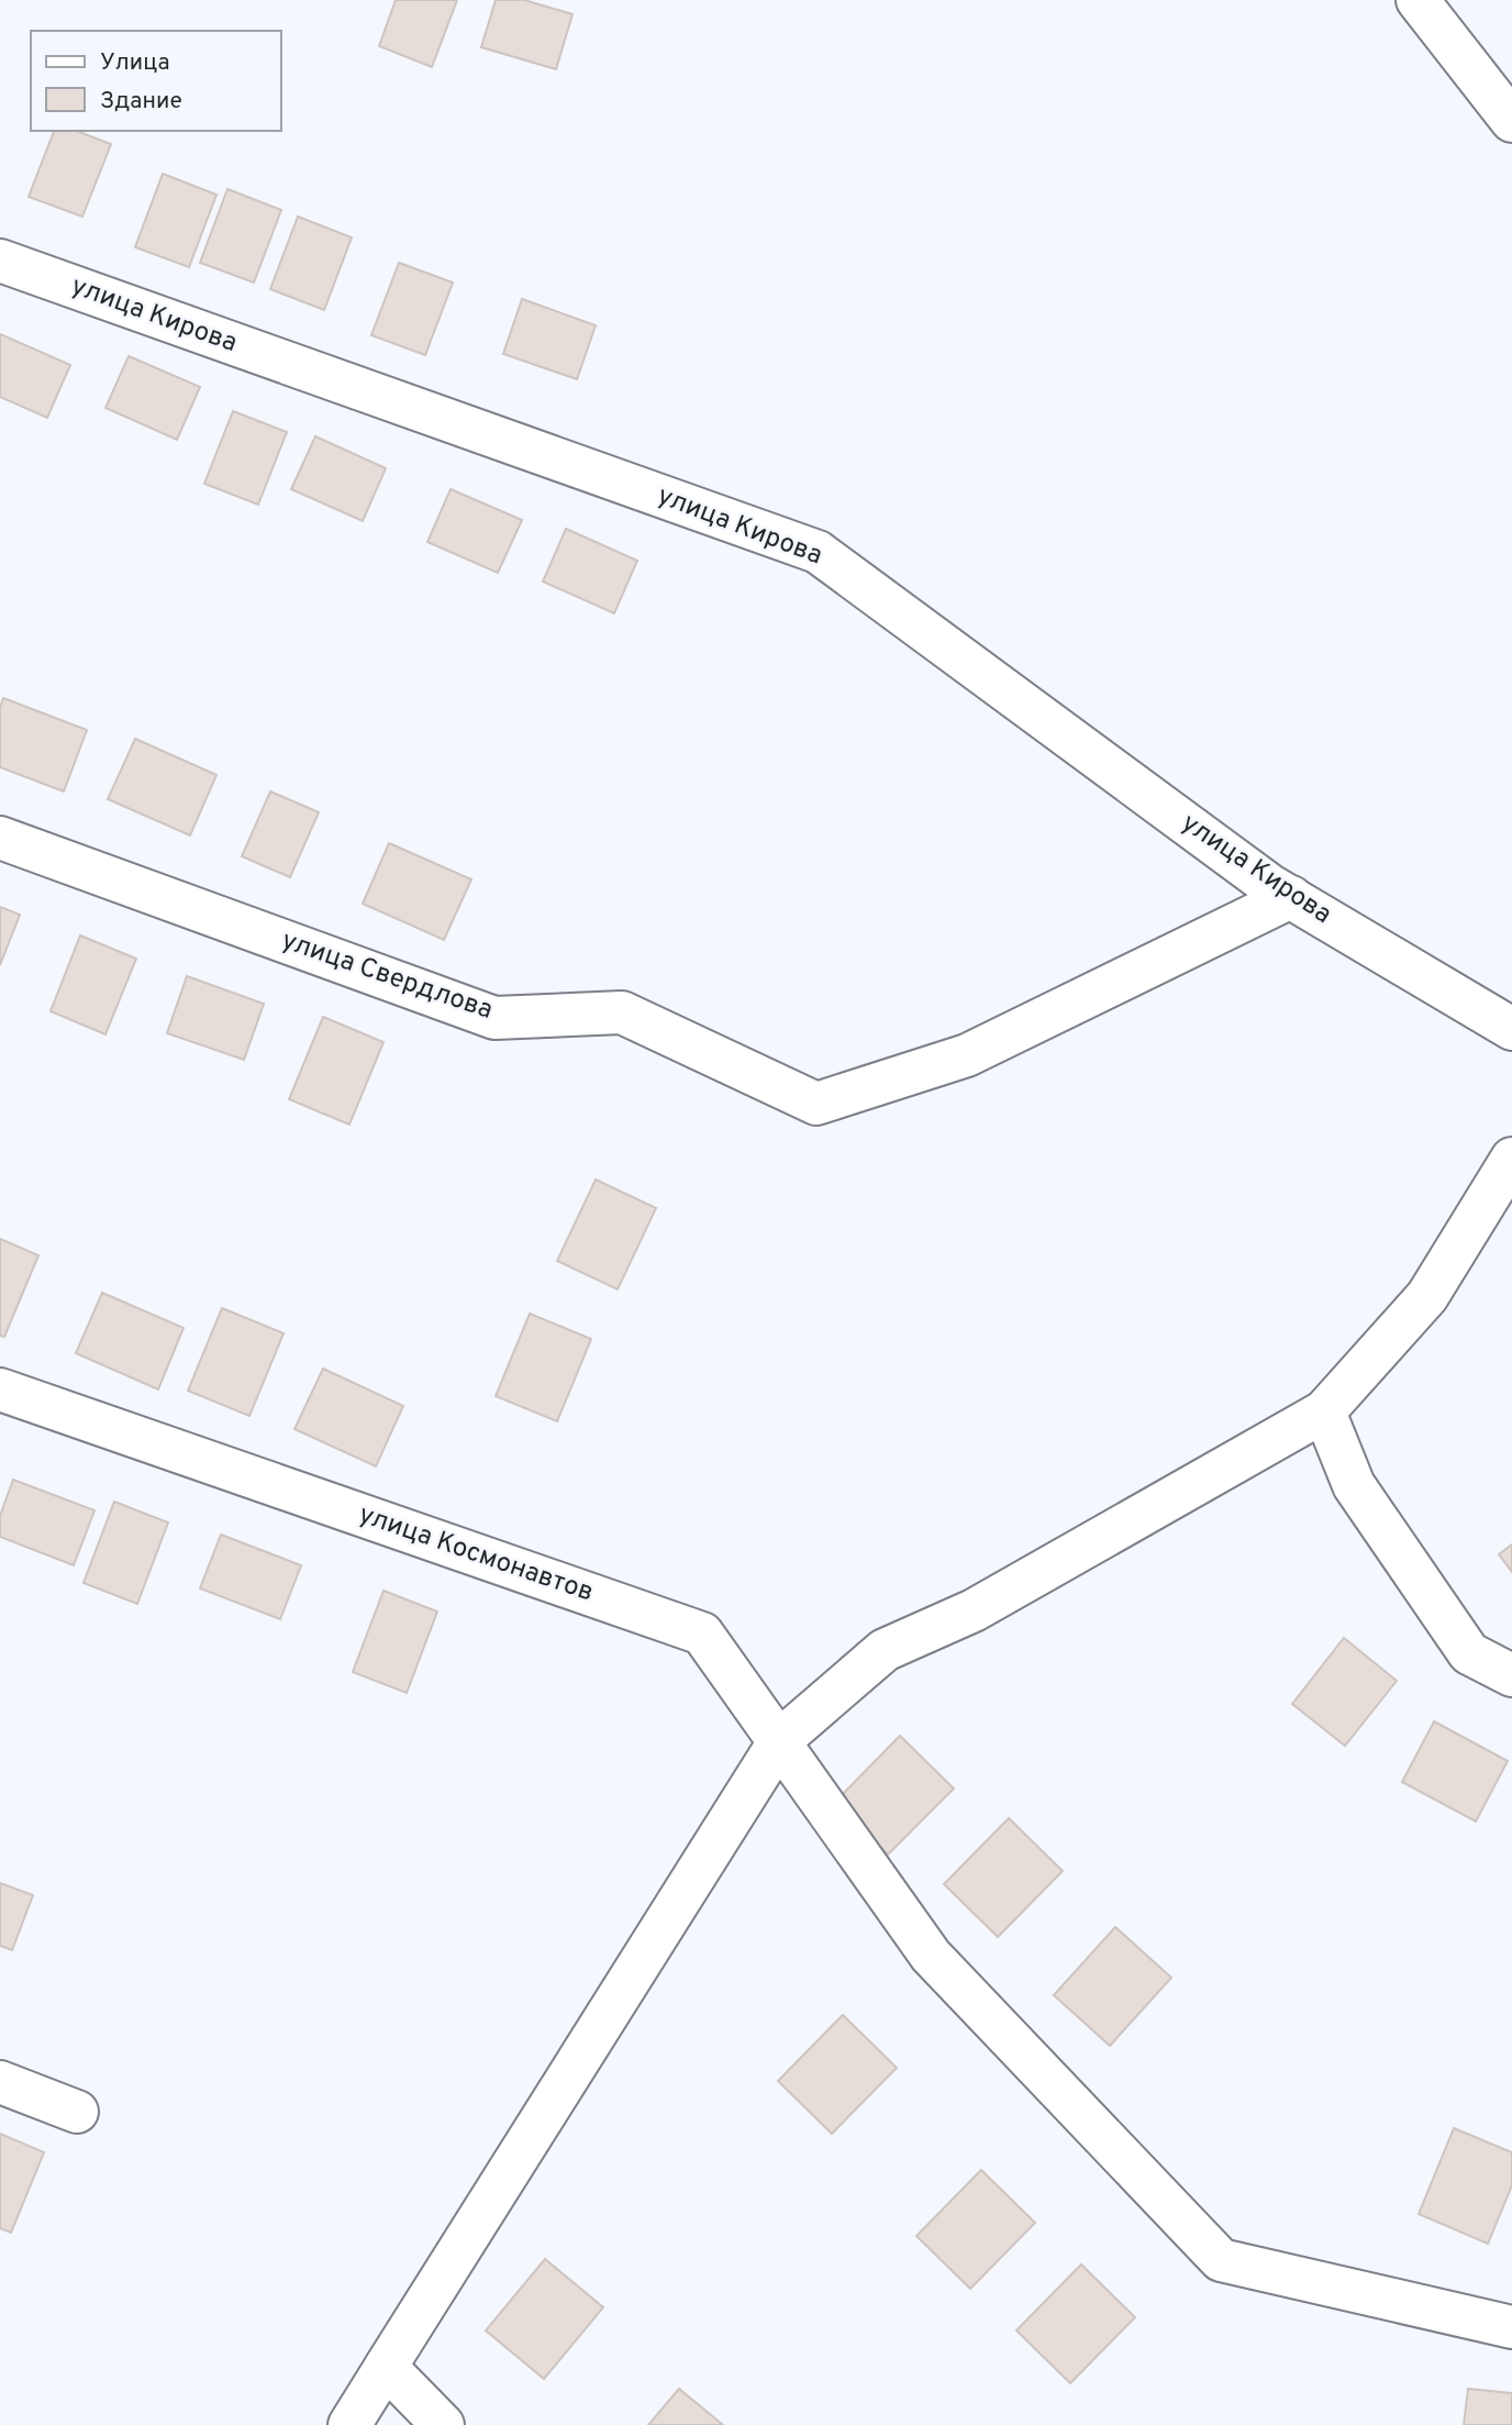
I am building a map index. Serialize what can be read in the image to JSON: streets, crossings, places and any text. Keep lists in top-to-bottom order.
{
  "streets": {
    "street": ["улица Кирова", "улица Свердлова", "улица Космонавтов"]
  },
  "crossings": [
    ["улица Кирова", "улица Свердлова"]
  ],
  "legend": ["Улица", "Здание"]
}
